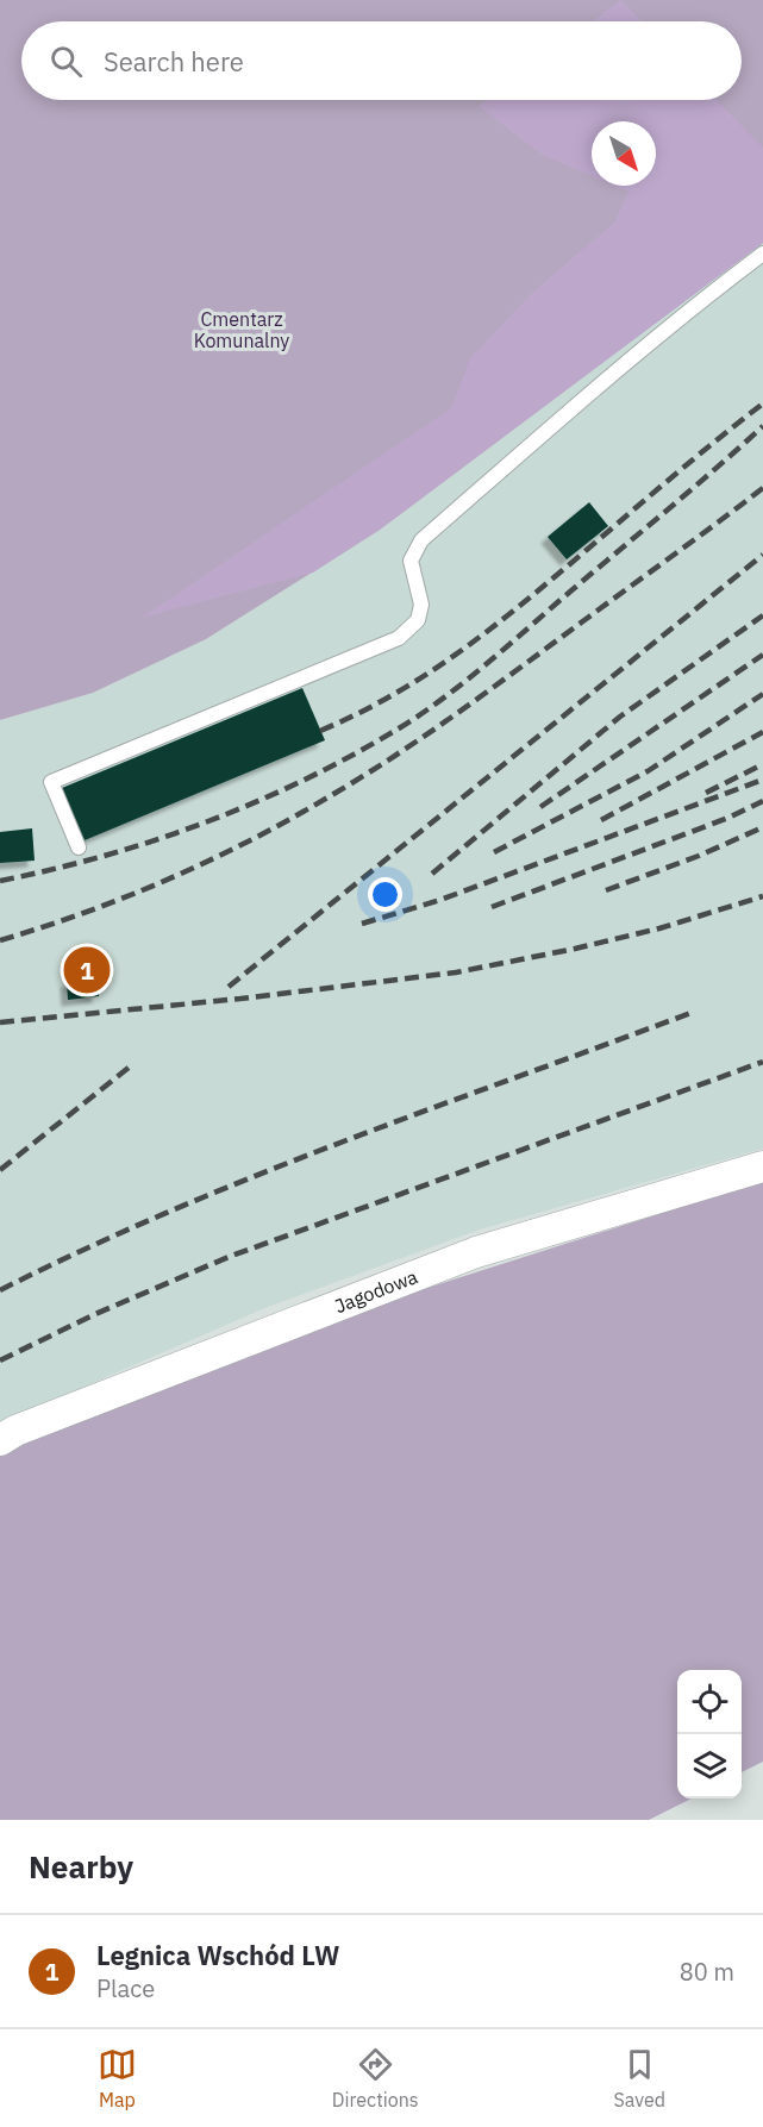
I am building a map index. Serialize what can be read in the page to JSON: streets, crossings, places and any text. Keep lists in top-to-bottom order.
{
  "streets": {
    "street": ["Jagodowa"]
  },
  "parks": ["Cmentarz Komunalny"],
  "north": "bottom right",
  "page": {
    "search": "Search here",
    "pins": "1",
    "heading": "Nearby",
    "list": [
      {
        "mark": "1",
        "name": "Legnica Wschód LW",
        "note": "Place",
        "value": "80 m"
      }
    ],
    "nav": ["Map", "Directions", "Saved"]
  }
}
